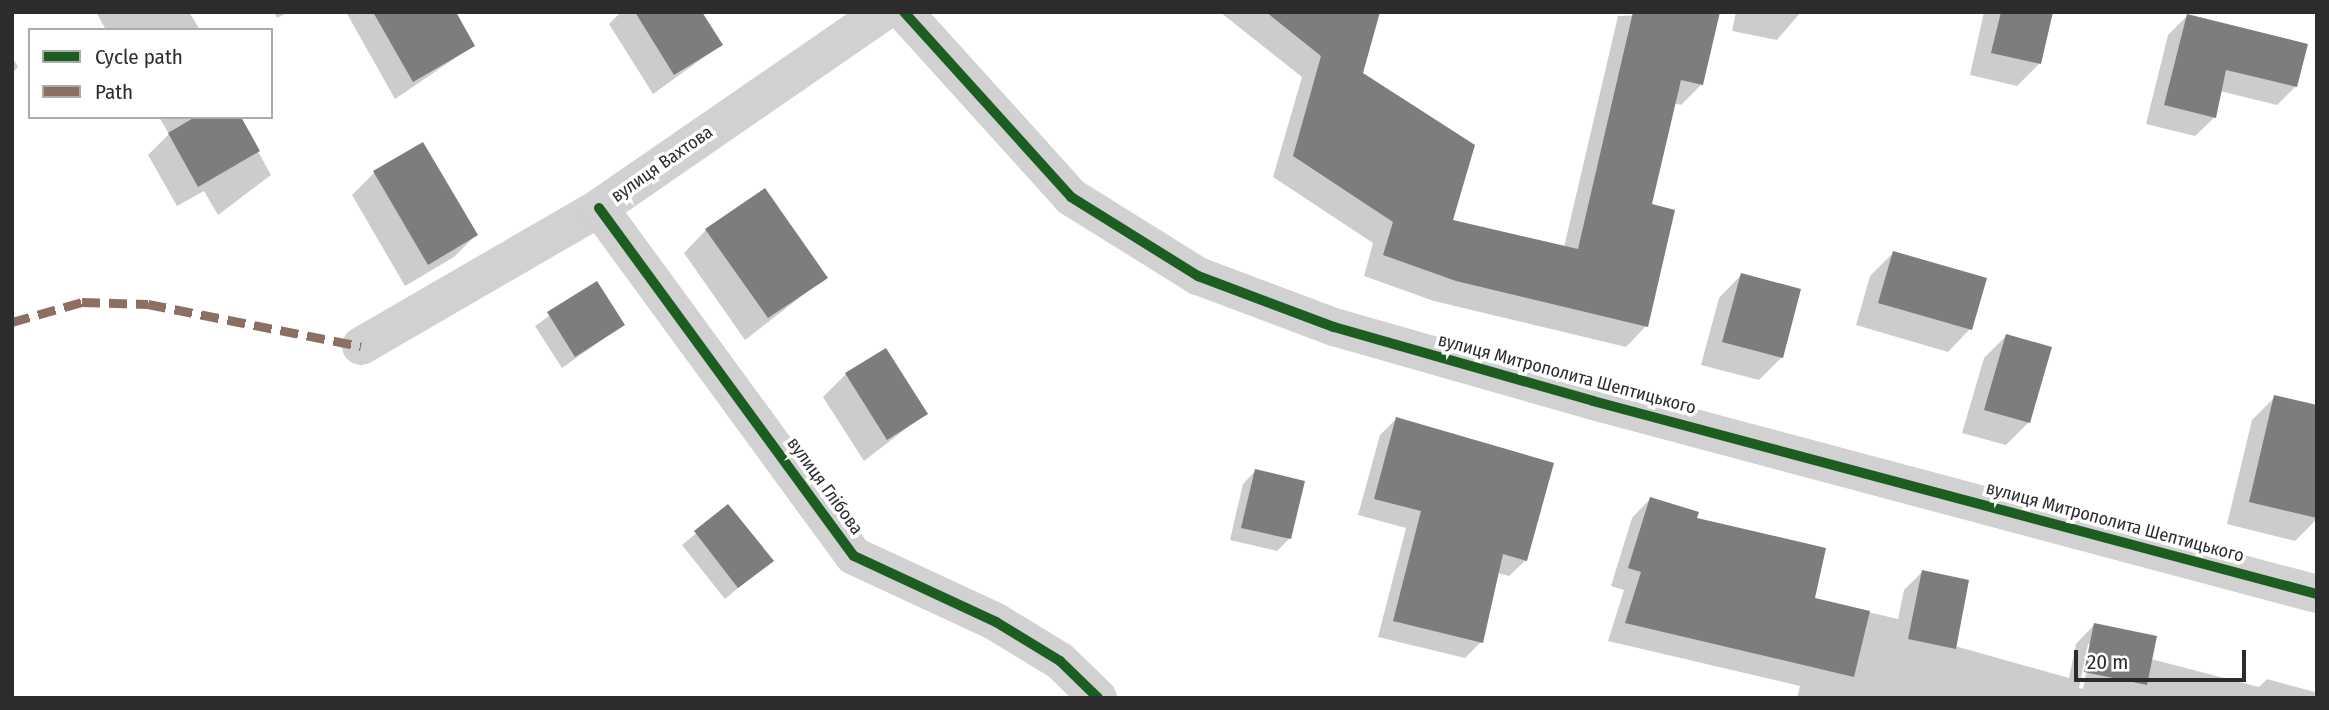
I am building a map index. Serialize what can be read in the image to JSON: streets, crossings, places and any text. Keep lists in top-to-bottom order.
{
  "streets": {
    "street": ["вулиця Вахтова", "вулиця Митрополита Шептицького", "вулиця Глібова"]
  },
  "crossings": [
    ["вулиця Вахтова", "вулиця Глібова"]
  ],
  "legend": ["Cycle path", "Path"],
  "scale_bar": "20 m"
}
